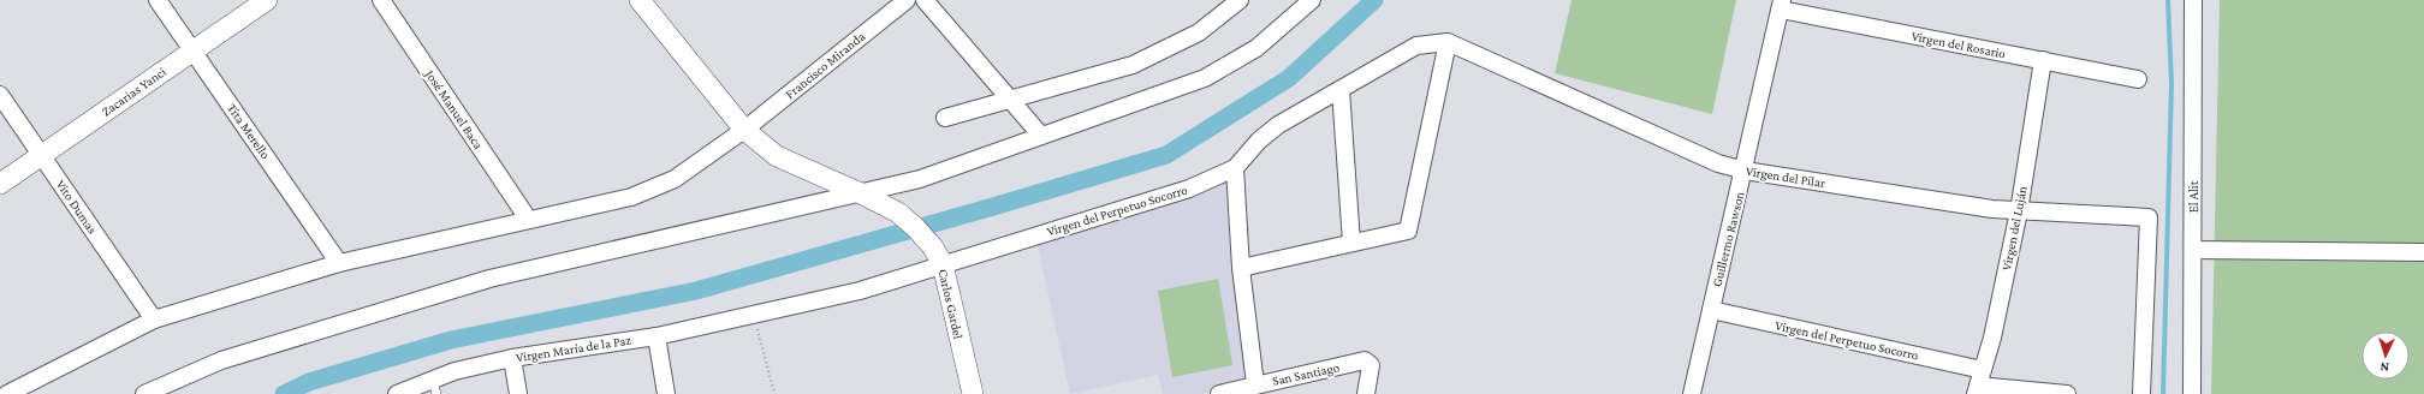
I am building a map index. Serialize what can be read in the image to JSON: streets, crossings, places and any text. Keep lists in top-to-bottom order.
{
  "streets": {
    "street": [
      "Virgen del Rosario",
      "Francisco Miranda",
      "Zacarias Yanci",
      "José Manuel Baca",
      "Tita Merello",
      "Virgen del Pilar",
      "El Alit",
      "Vito Dumas",
      "Virgen del Perpetuo Socorro",
      "Virgen del Luján",
      "Guillermo Rawson",
      "Carlos Gardel",
      "Virgen María de la Paz",
      "San Santiago"
    ]
  },
  "crossings": [
    ["Virgen del Rosario", "Virgen del Luján"],
    ["Virgen del Rosario", "Guillermo Rawson"],
    ["Francisco Miranda", "José Manuel Baca"],
    ["Francisco Miranda", "Tita Merello"],
    ["Francisco Miranda", "Vito Dumas"],
    ["Francisco Miranda", "Carlos Gardel"],
    ["Zacarias Yanci", "Tita Merello"],
    ["Zacarias Yanci", "Vito Dumas"],
    ["Virgen del Pilar", "Virgen del Perpetuo Socorro"],
    ["Virgen del Pilar", "Virgen del Luján"],
    ["Virgen del Pilar", "Guillermo Rawson"],
    ["Virgen del Perpetuo Socorro", "Virgen del Luján"],
    ["Virgen del Perpetuo Socorro", "Guillermo Rawson"],
    ["Virgen del Perpetuo Socorro", "Carlos Gardel"],
    ["Virgen del Perpetuo Socorro", "Virgen María de la Paz"]
  ],
  "north": "bottom"
}
